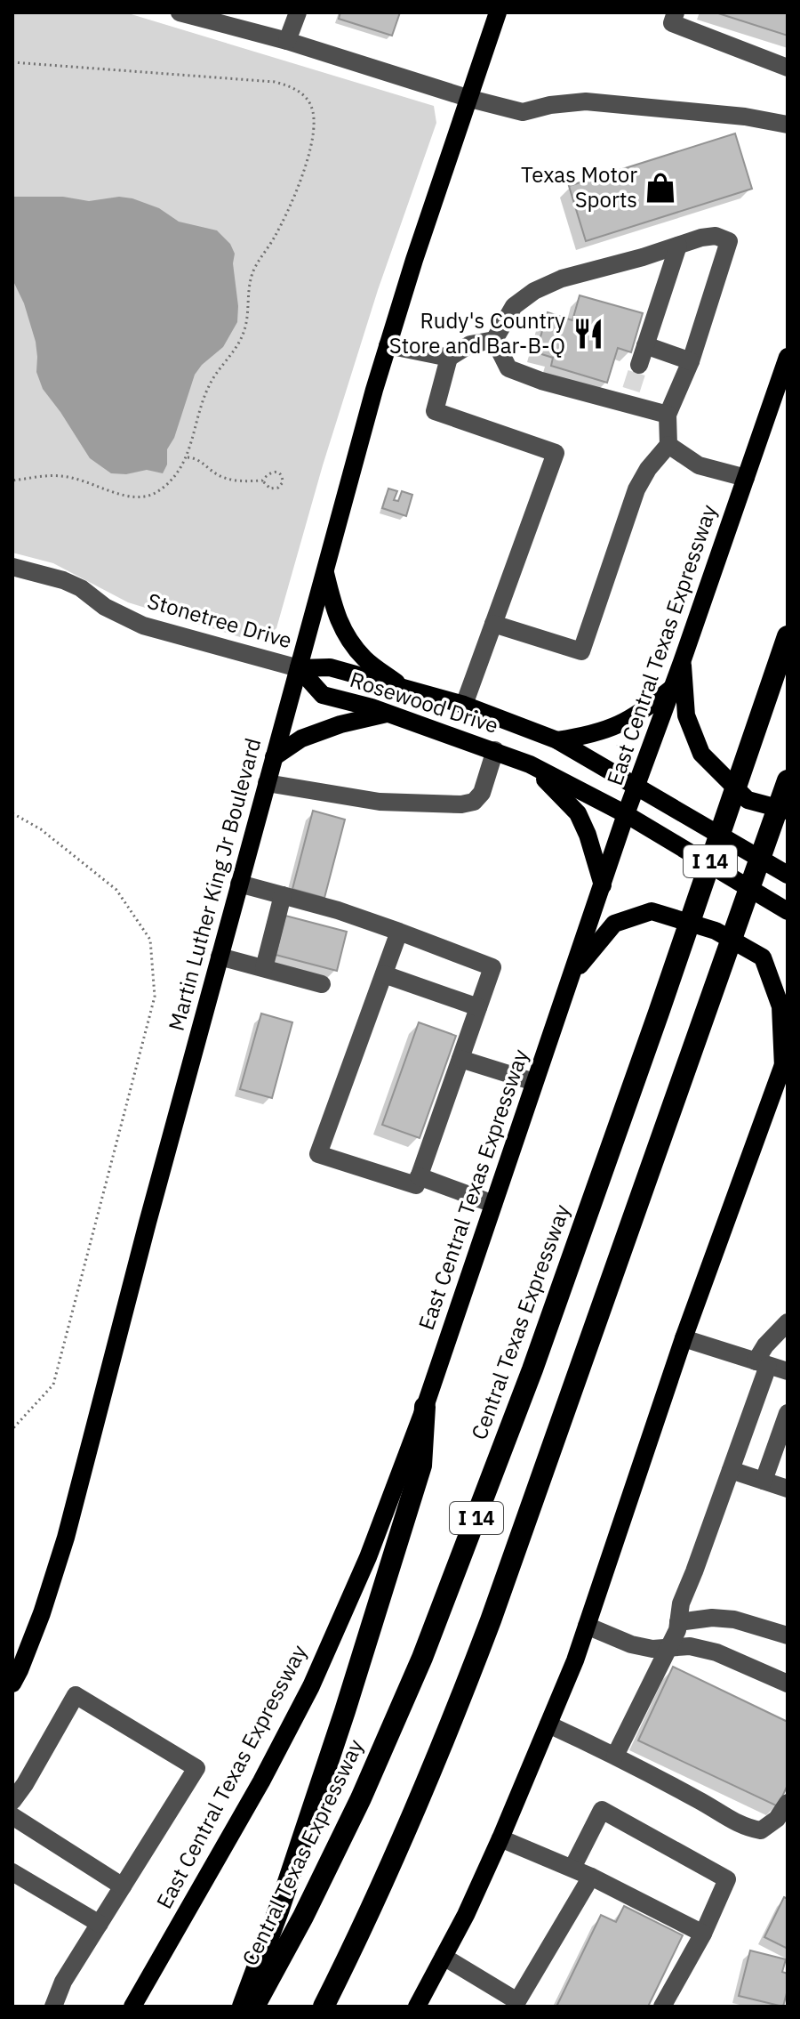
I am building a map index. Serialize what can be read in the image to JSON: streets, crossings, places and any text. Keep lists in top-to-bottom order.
{
  "streets": {
    "highway": ["I 14", "Central Texas Expressway"],
    "main road": ["East Central Texas Expressway", "Rosewood Drive", "Martin Luther King Jr Boulevard"],
    "street": ["Stonetree Drive"]
  },
  "crossings": [
    ["Stonetree Drive", "Rosewood Drive"],
    ["Stonetree Drive", "Martin Luther King Jr Boulevard"],
    ["East Central Texas Expressway", "Rosewood Drive"],
    ["Rosewood Drive", "Martin Luther King Jr Boulevard"]
  ],
  "places": {
    "shop": ["Texas Motor Sports"],
    "restaurant": ["Rudy's Country Store and Bar-B-Q"]
  }
}
